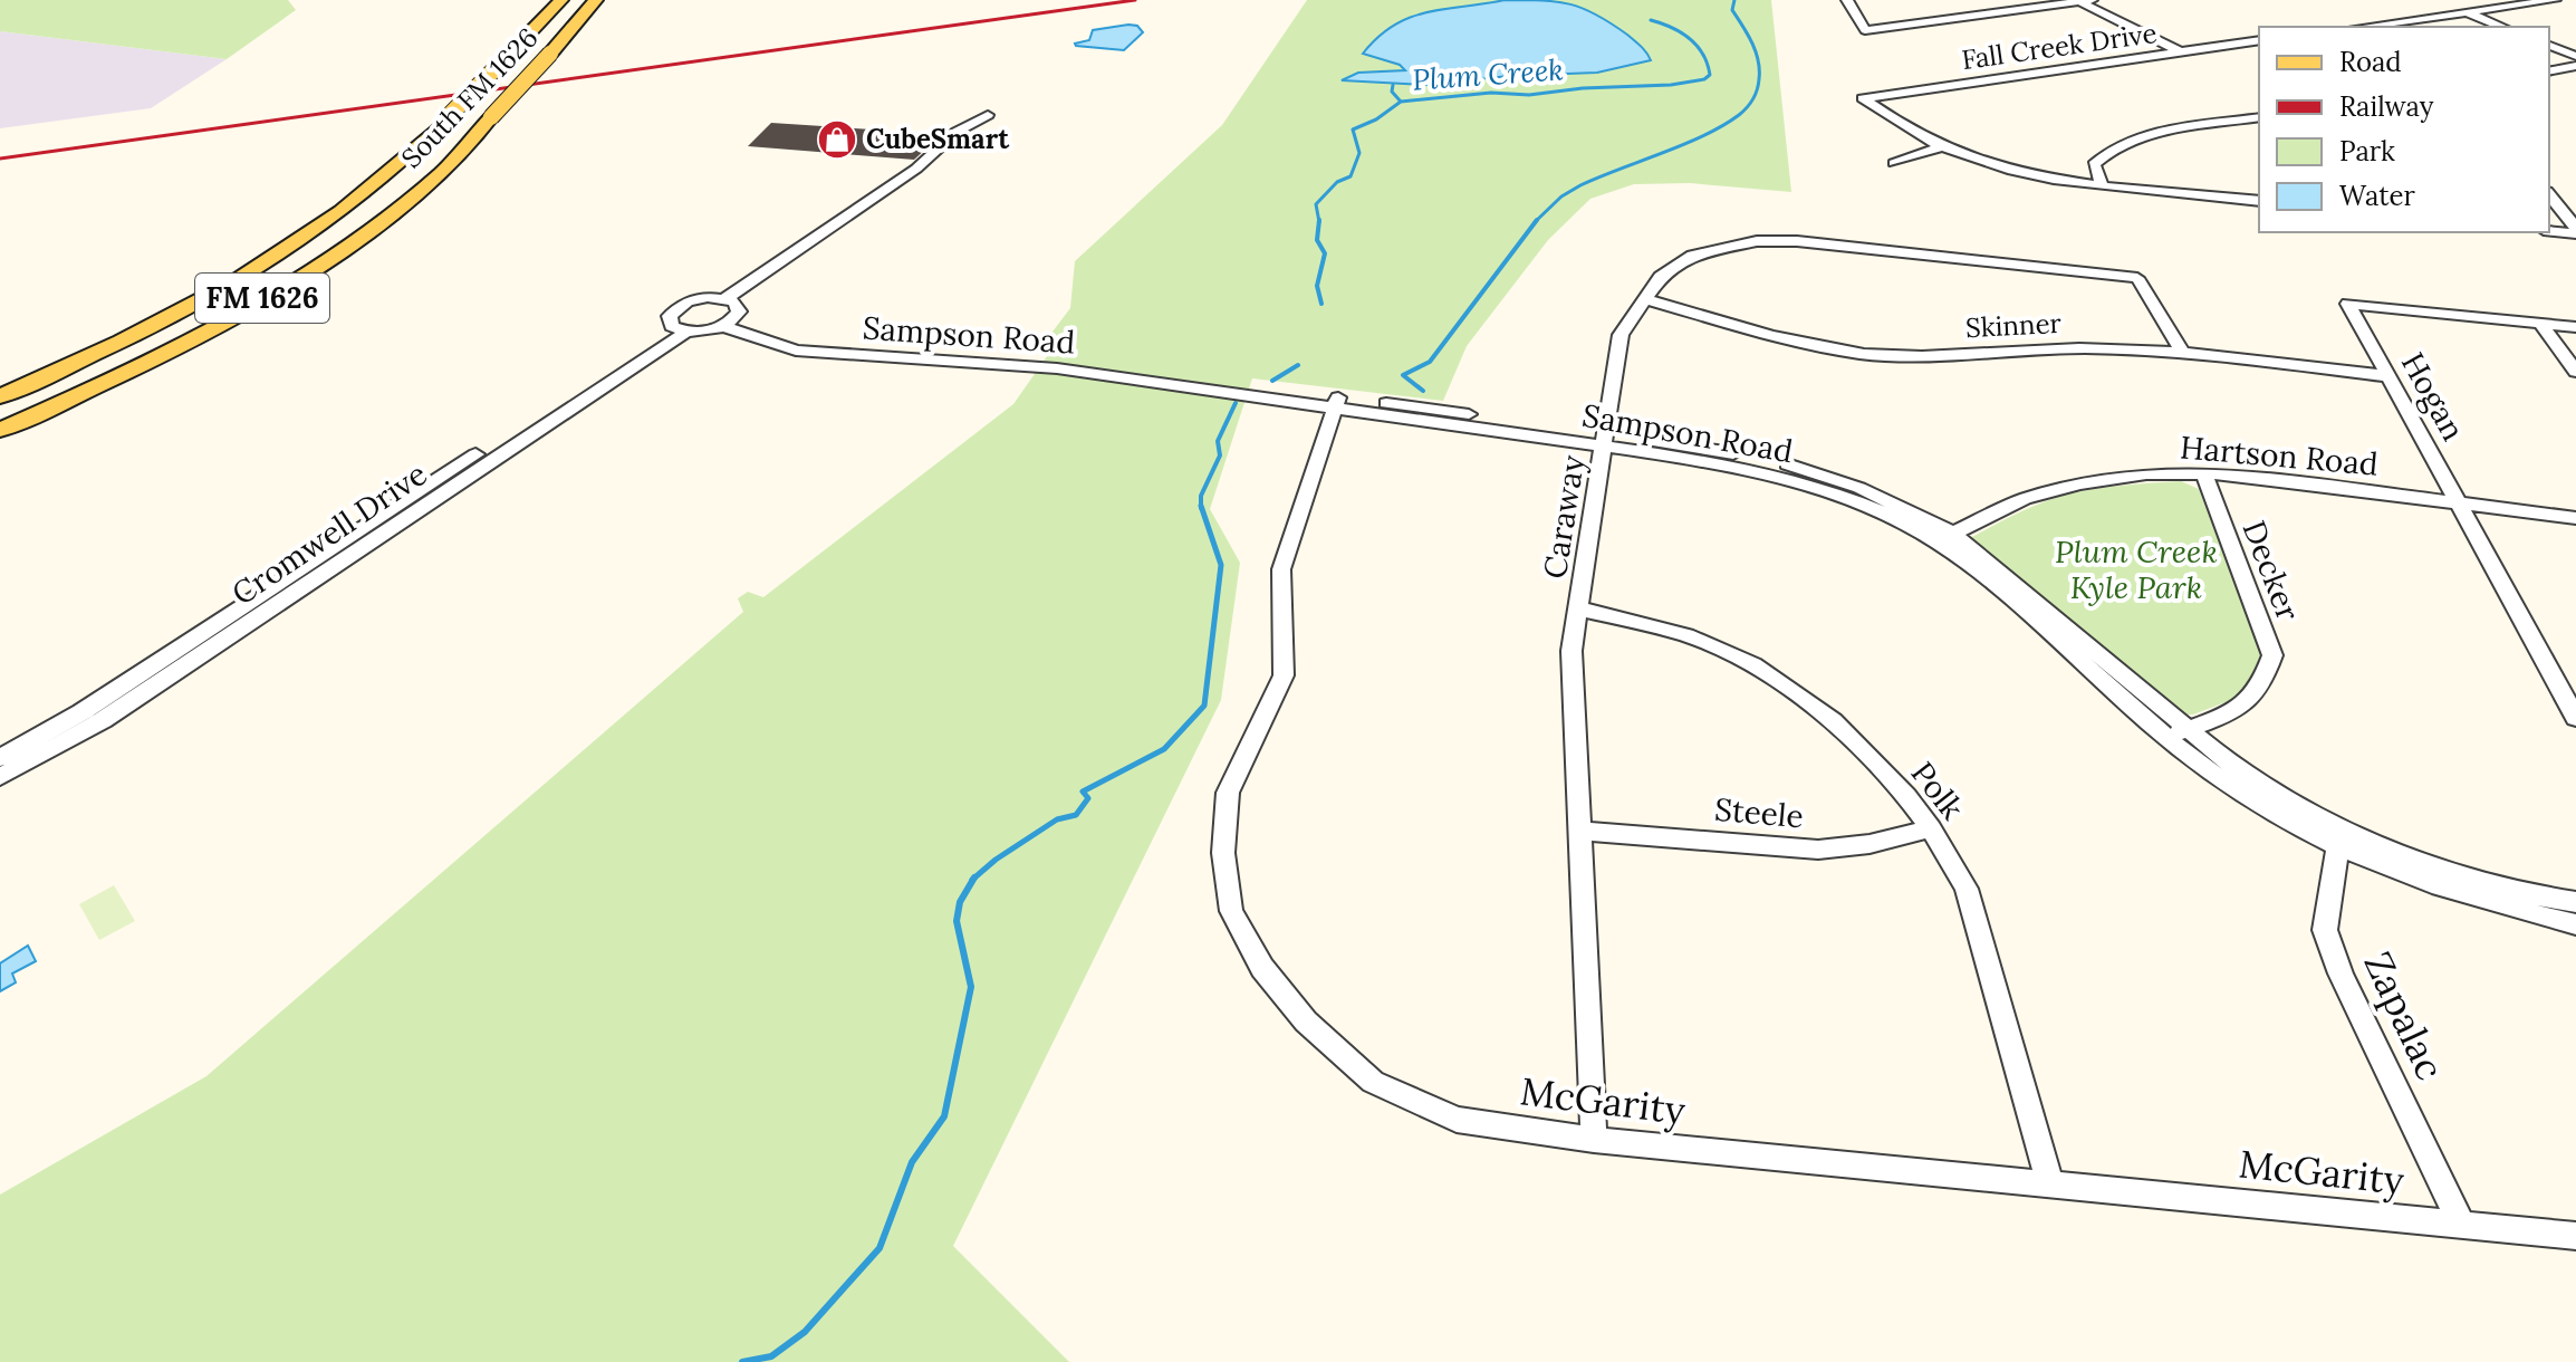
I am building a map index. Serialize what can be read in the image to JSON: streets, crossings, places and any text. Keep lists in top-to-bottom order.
{
  "streets": {
    "main road": ["South FM 1626", "FM 1626"],
    "street": [
      "Fall Creek Drive",
      "Skinner",
      "Sampson Road",
      "Hogan",
      "Hartson Road",
      "Caraway",
      "Cromwell Drive",
      "Decker",
      "Polk",
      "Steele",
      "Zapalac",
      "McGarity"
    ]
  },
  "crossings": [
    ["Skinner", "Hogan"],
    ["Skinner", "Caraway"],
    ["Sampson Road", "Hartson Road"],
    ["Sampson Road", "Caraway"],
    ["Sampson Road", "Decker"],
    ["Sampson Road", "Zapalac"],
    ["Sampson Road", "McGarity"],
    ["Hogan", "Hartson Road"],
    ["Hartson Road", "Decker"],
    ["Caraway", "Polk"],
    ["Caraway", "Steele"],
    ["Caraway", "McGarity"],
    ["Polk", "Steele"],
    ["Polk", "McGarity"],
    ["Zapalac", "McGarity"]
  ],
  "water": ["Plum Creek"],
  "parks": ["Plum Creek Kyle Park"],
  "places": {
    "shop": ["CubeSmart"]
  },
  "legend": [
    "Road",
    "Railway",
    "Park",
    "Water"
  ]
}
